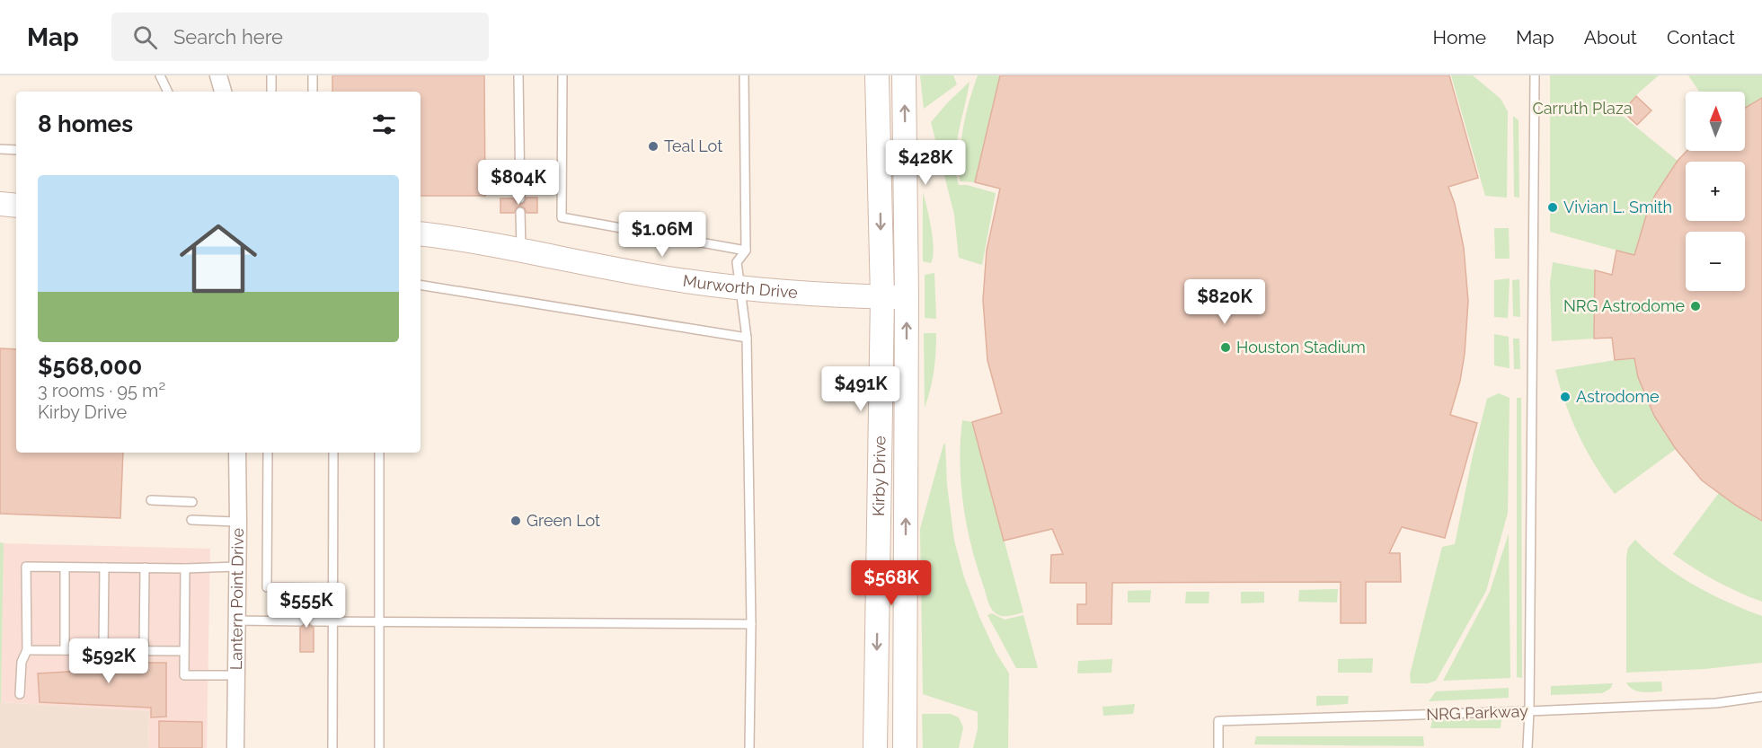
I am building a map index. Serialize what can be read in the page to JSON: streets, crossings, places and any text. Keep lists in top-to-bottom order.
{
  "streets": {
    "main road": ["Murworth Drive", "Kirby Drive"],
    "street": ["Lantern Point Drive"],
    "lane": ["NRG Parkway"]
  },
  "crossings": [
    ["Murworth Drive", "Kirby Drive"]
  ],
  "parks": ["Carruth Plaza"],
  "places": [
    "Teal Lot",
    "Vivian L. Smith",
    "NRG Astrodome",
    "Houston Stadium",
    "Astrodome",
    "Green Lot"
  ],
  "north": "top",
  "page": {
    "header": "Map",
    "search": "Search here",
    "nav": [
      "Home",
      "Map",
      "About",
      "Contact"
    ],
    "map_buttons": ["+", "−"],
    "heading": "8 homes",
    "price": [
      "$428K",
      "$804K",
      "$1.06M",
      "$820K",
      "$491K",
      "$568K",
      "$555K",
      "$592K"
    ],
    "list": [
      {
        "name": "$568,000",
        "note": "3 rooms · 95 m² · Kirby Drive"
      }
    ]
  }
}
